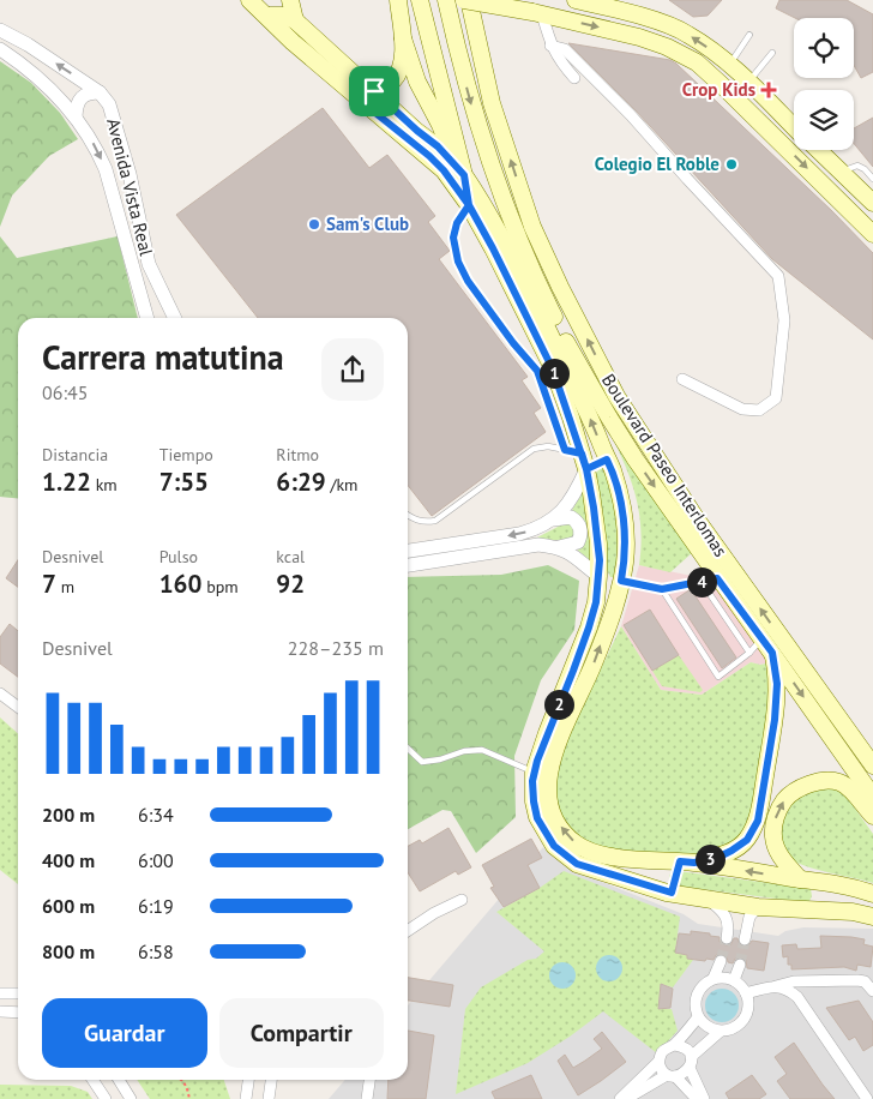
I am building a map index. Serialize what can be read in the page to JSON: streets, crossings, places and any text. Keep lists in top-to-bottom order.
{
  "streets": {
    "main road": ["Boulevard Paseo Interlomas"],
    "street": ["Avenida Vista Real"]
  },
  "places": {
    "health": ["Crop Kids"],
    "other": ["Colegio El Roble", "Sam's Club"]
  },
  "page": {
    "heading": ["Carrera matutina", "06:45"],
    "pins": [
      "1",
      "4",
      "2",
      "3"
    ],
    "stats": [
      ["Distancia", "1.22 km"],
      ["Tiempo", "7:55"],
      ["Ritmo", "6:29 /km"],
      ["Desnivel", "7 m"],
      ["Pulso", "160 bpm"],
      ["kcal", "92"]
    ],
    "chart": ["Desnivel", "228–235 m"],
    "list": [
      {
        "name": "200 m",
        "note": "6:34"
      },
      {
        "name": "400 m",
        "note": "6:00"
      },
      {
        "name": "600 m",
        "note": "6:19"
      },
      {
        "name": "800 m",
        "note": "6:58"
      }
    ],
    "buttons": ["Guardar", "Compartir"]
  }
}
